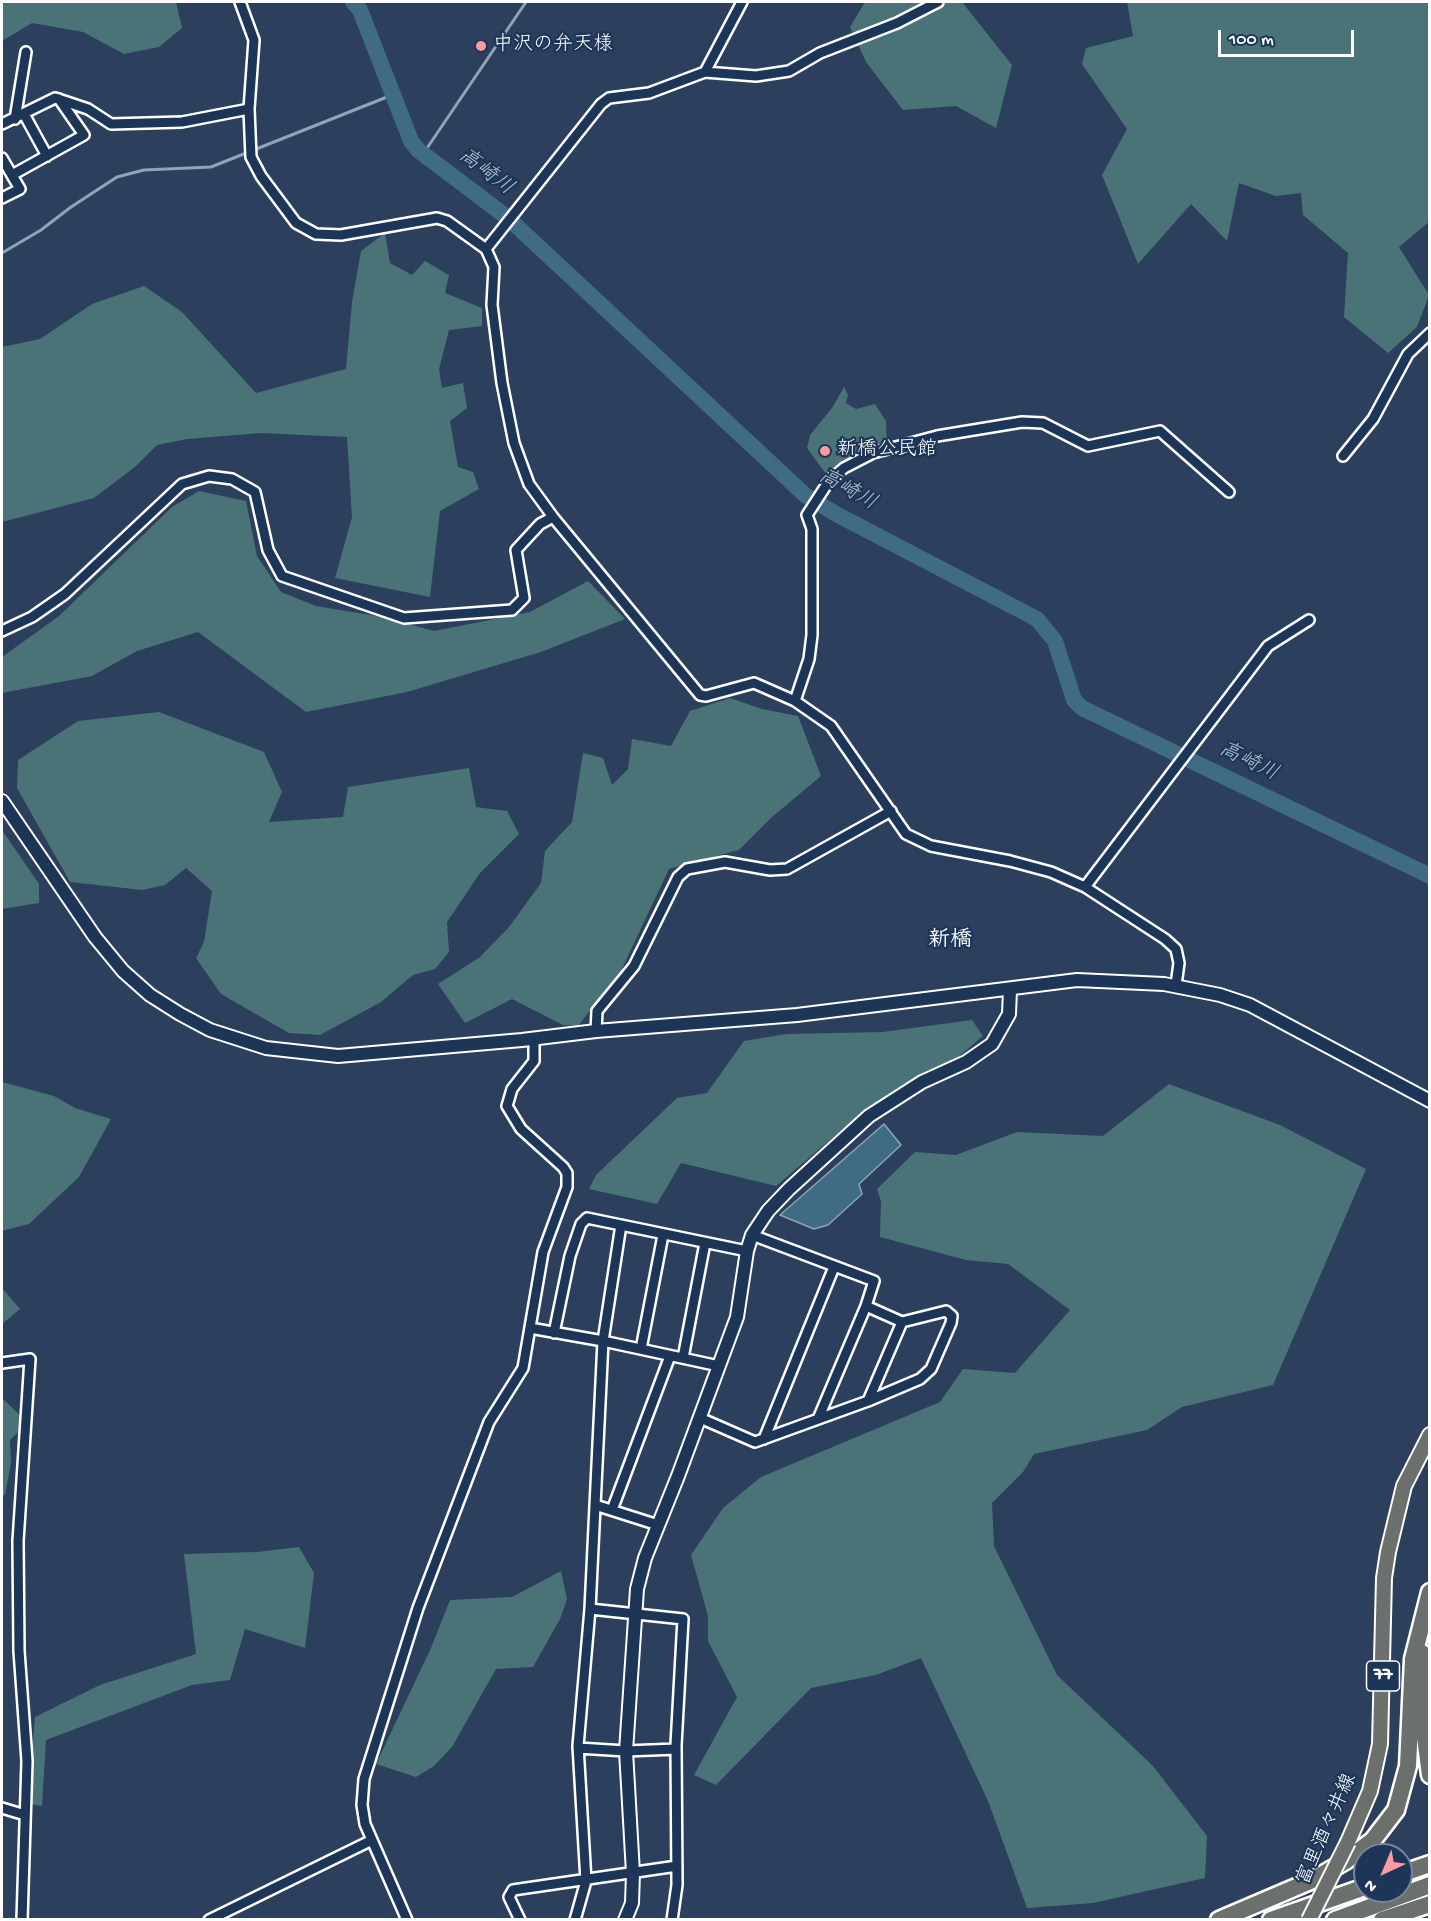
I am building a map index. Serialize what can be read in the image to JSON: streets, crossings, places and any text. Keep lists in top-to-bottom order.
{
  "streets": {
    "main road": ["77", "富里酒々井線"]
  },
  "districts": ["新橋"],
  "water": ["高崎川"],
  "places": ["中沢の弁天様", "新橋公民館"],
  "scale_bar": "100 m",
  "north": "bottom left"
}
